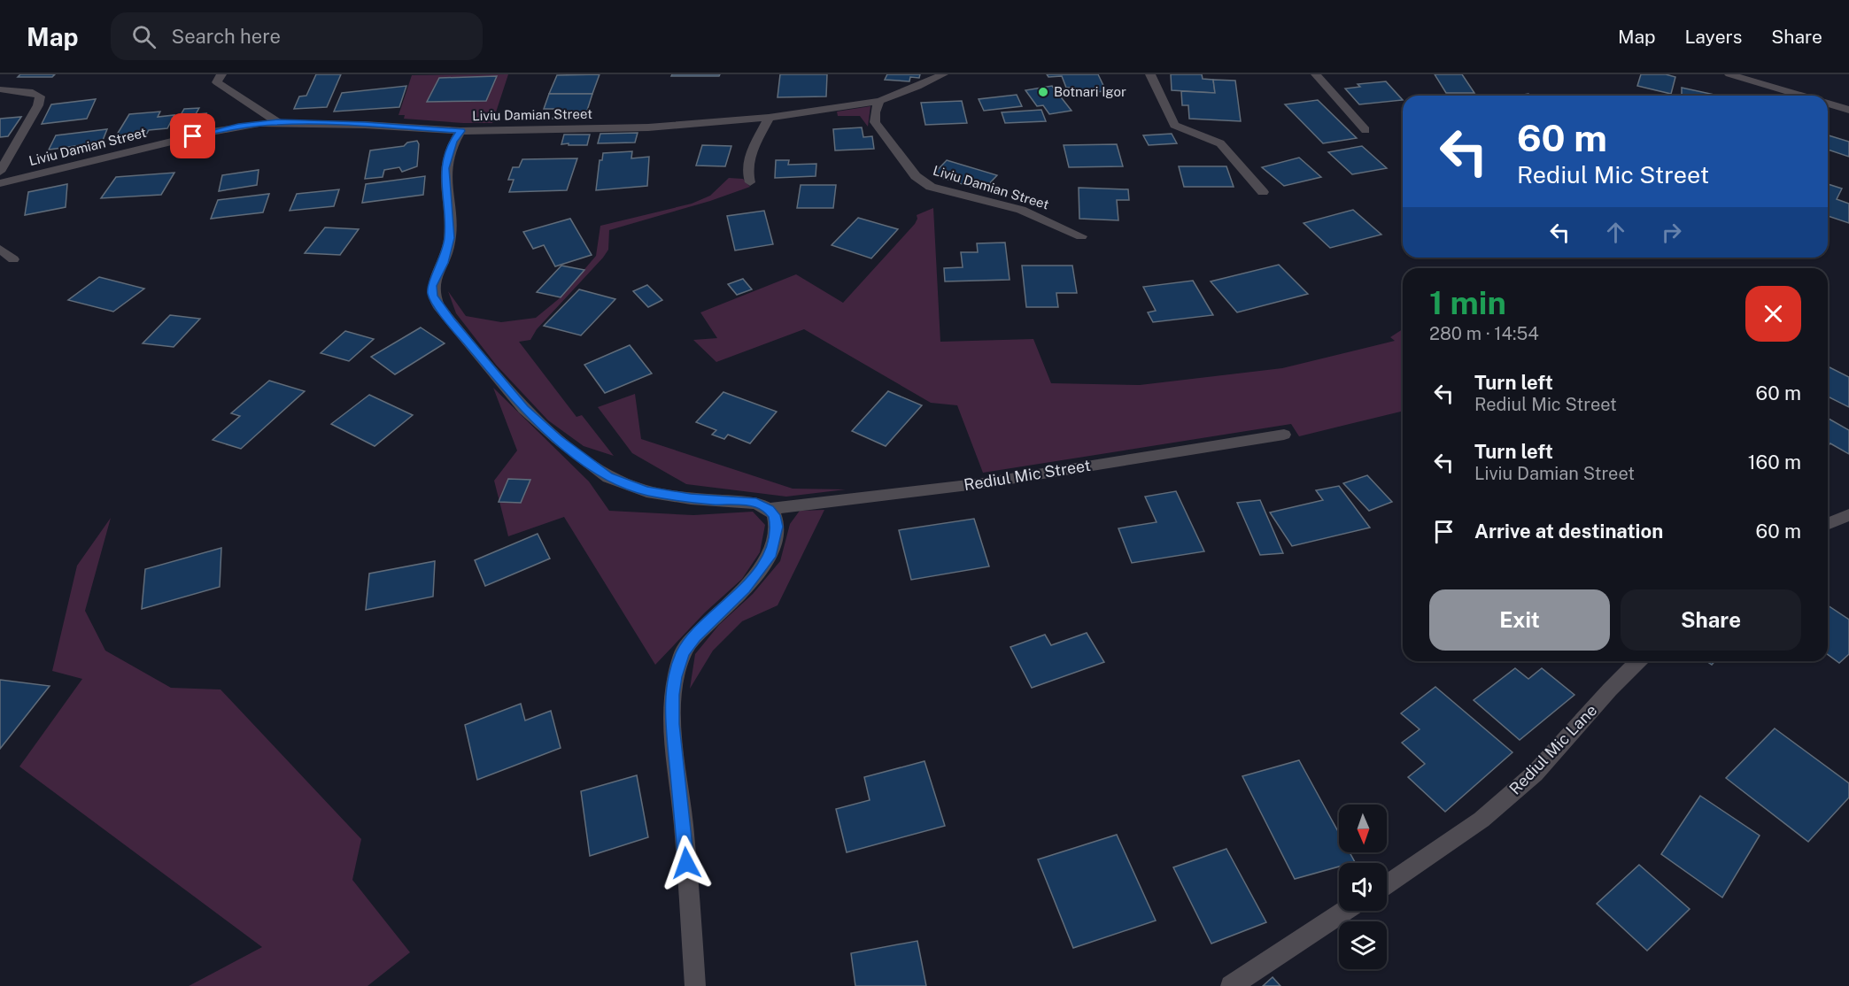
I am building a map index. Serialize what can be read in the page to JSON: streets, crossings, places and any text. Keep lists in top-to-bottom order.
{
  "streets": {
    "street": ["Liviu Damian Street", "Rediul Mic Street", "Rediul Mic Lane"]
  },
  "crossings": [
    ["Liviu Damian Street", "Rediul Mic Street"]
  ],
  "places": ["Botnari Igor"],
  "north": "bottom",
  "page": {
    "header": "Map",
    "search": "Search here",
    "nav": ["Map", "Layers", "Share"],
    "turn": ["60 m", "Rediul Mic Street"],
    "heading": ["1 min", "280 m · 14:54"],
    "list": [
      {
        "name": "Turn left",
        "note": "Rediul Mic Street",
        "value": "60 m"
      },
      {
        "name": "Turn left",
        "note": "Liviu Damian Street",
        "value": "160 m"
      },
      {
        "name": "Arrive at destination",
        "value": "60 m"
      }
    ],
    "buttons": ["Exit", "Share"]
  }
}
